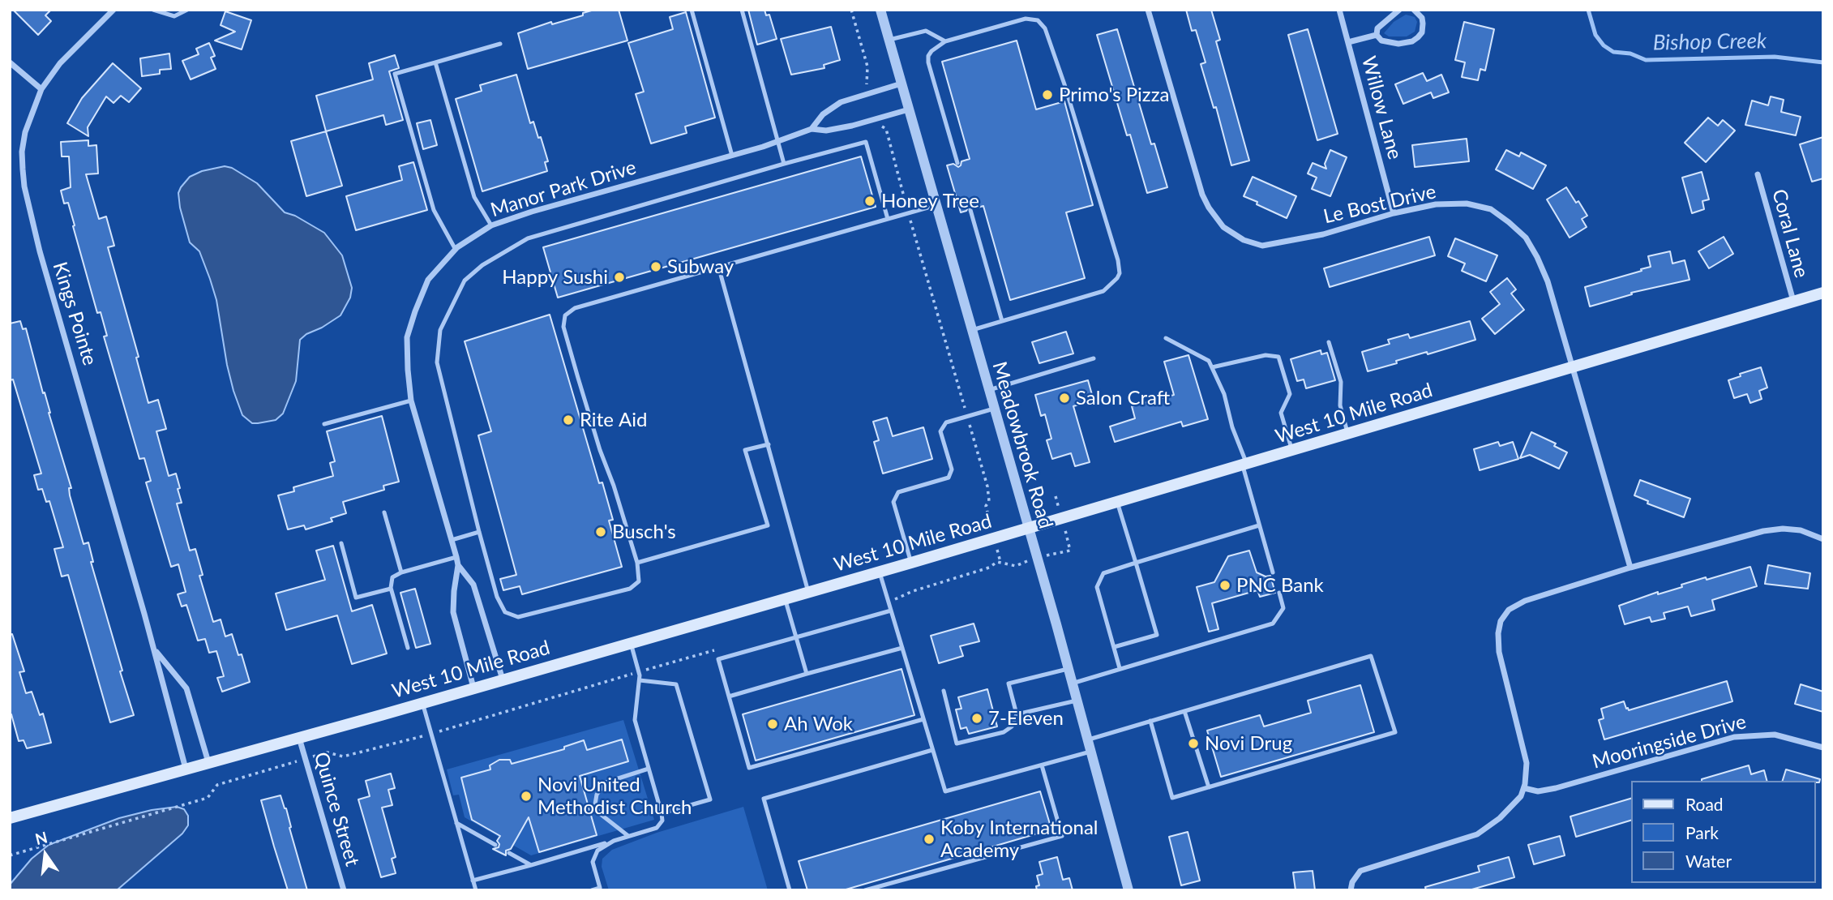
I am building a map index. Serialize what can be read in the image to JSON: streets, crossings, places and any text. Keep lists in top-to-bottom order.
{
  "streets": {
    "main road": ["West 10 Mile Road"],
    "street": [
      "Willow Lane",
      "Manor Park Drive",
      "Le Bost Drive",
      "Coral Lane",
      "Kings Pointe",
      "Meadowbrook Road",
      "Mooringside Drive",
      "Quince Street"
    ]
  },
  "crossings": [
    ["Willow Lane", "Le Bost Drive"],
    ["Manor Park Drive", "West 10 Mile Road"],
    ["Manor Park Drive", "Meadowbrook Road"],
    ["Le Bost Drive", "West 10 Mile Road"],
    ["Coral Lane", "West 10 Mile Road"],
    ["Kings Pointe", "West 10 Mile Road"],
    ["West 10 Mile Road", "Meadowbrook Road"],
    ["West 10 Mile Road", "Quince Street"]
  ],
  "water": ["Bishop Creek"],
  "places": [
    "Primo's Pizza",
    "Honey Tree",
    "Subway",
    "Happy Sushi",
    "Salon Craft",
    "Rite Aid",
    "Busch's",
    "PNC Bank",
    "7-Eleven",
    "Ah Wok",
    "Novi Drug",
    "Novi United Methodist Church",
    "Koby International Academy"
  ],
  "legend": ["Road", "Park", "Water"],
  "north": "top"
}
